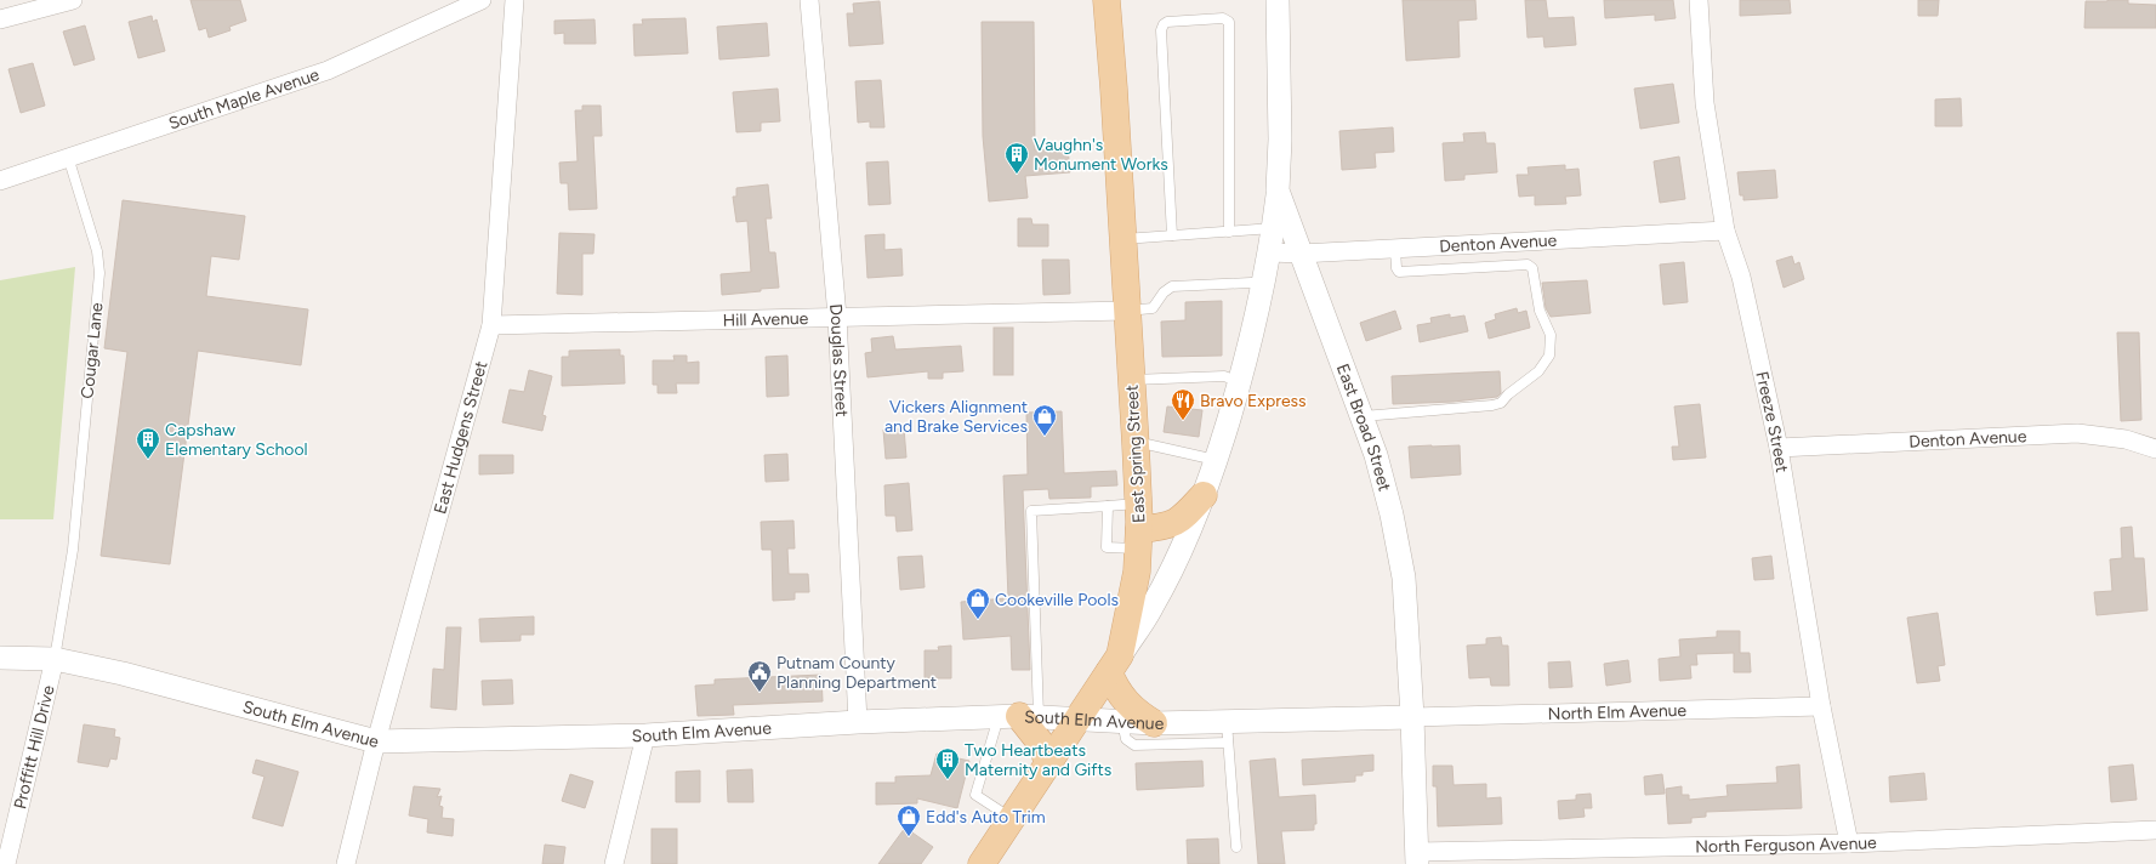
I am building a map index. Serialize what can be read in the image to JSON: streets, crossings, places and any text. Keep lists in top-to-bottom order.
{
  "streets": {
    "main road": ["East Spring Street"],
    "street": [
      "South Maple Avenue",
      "Denton Avenue",
      "Hill Avenue",
      "Douglas Street",
      "Freeze Street",
      "East Broad Street",
      "East Hudgens Street",
      "North Elm Avenue",
      "South Elm Avenue",
      "Proffitt Hill Drive",
      "North Ferguson Avenue"
    ],
    "lane": ["Cougar Lane"]
  },
  "crossings": [
    ["South Maple Avenue", "Cougar Lane"],
    ["Denton Avenue", "Freeze Street"],
    ["Denton Avenue", "East Broad Street"],
    ["Hill Avenue", "Douglas Street"],
    ["Hill Avenue", "East Hudgens Street"],
    ["Hill Avenue", "East Spring Street"],
    ["Cougar Lane", "South Elm Avenue"],
    ["Cougar Lane", "Proffitt Hill Drive"],
    ["Douglas Street", "South Elm Avenue"],
    ["Freeze Street", "North Elm Avenue"],
    ["Freeze Street", "North Ferguson Avenue"],
    ["East Broad Street", "North Elm Avenue"],
    ["East Broad Street", "South Elm Avenue"],
    ["East Broad Street", "North Ferguson Avenue"],
    ["East Hudgens Street", "South Elm Avenue"],
    ["East Spring Street", "South Elm Avenue"],
    ["North Elm Avenue", "South Elm Avenue"],
    ["South Elm Avenue", "Proffitt Hill Drive"]
  ],
  "places": {
    "building": ["Vaughn's Monument Works", "Capshaw Elementary School", "Two Heartbeats Maternity and Gifts"],
    "restaurant": ["Bravo Express"],
    "shop": ["Vickers Alignment and Brake Services", "Cookeville Pools", "Edd's Auto Trim"],
    "public building": ["Putnam County Planning Department"]
  }
}
